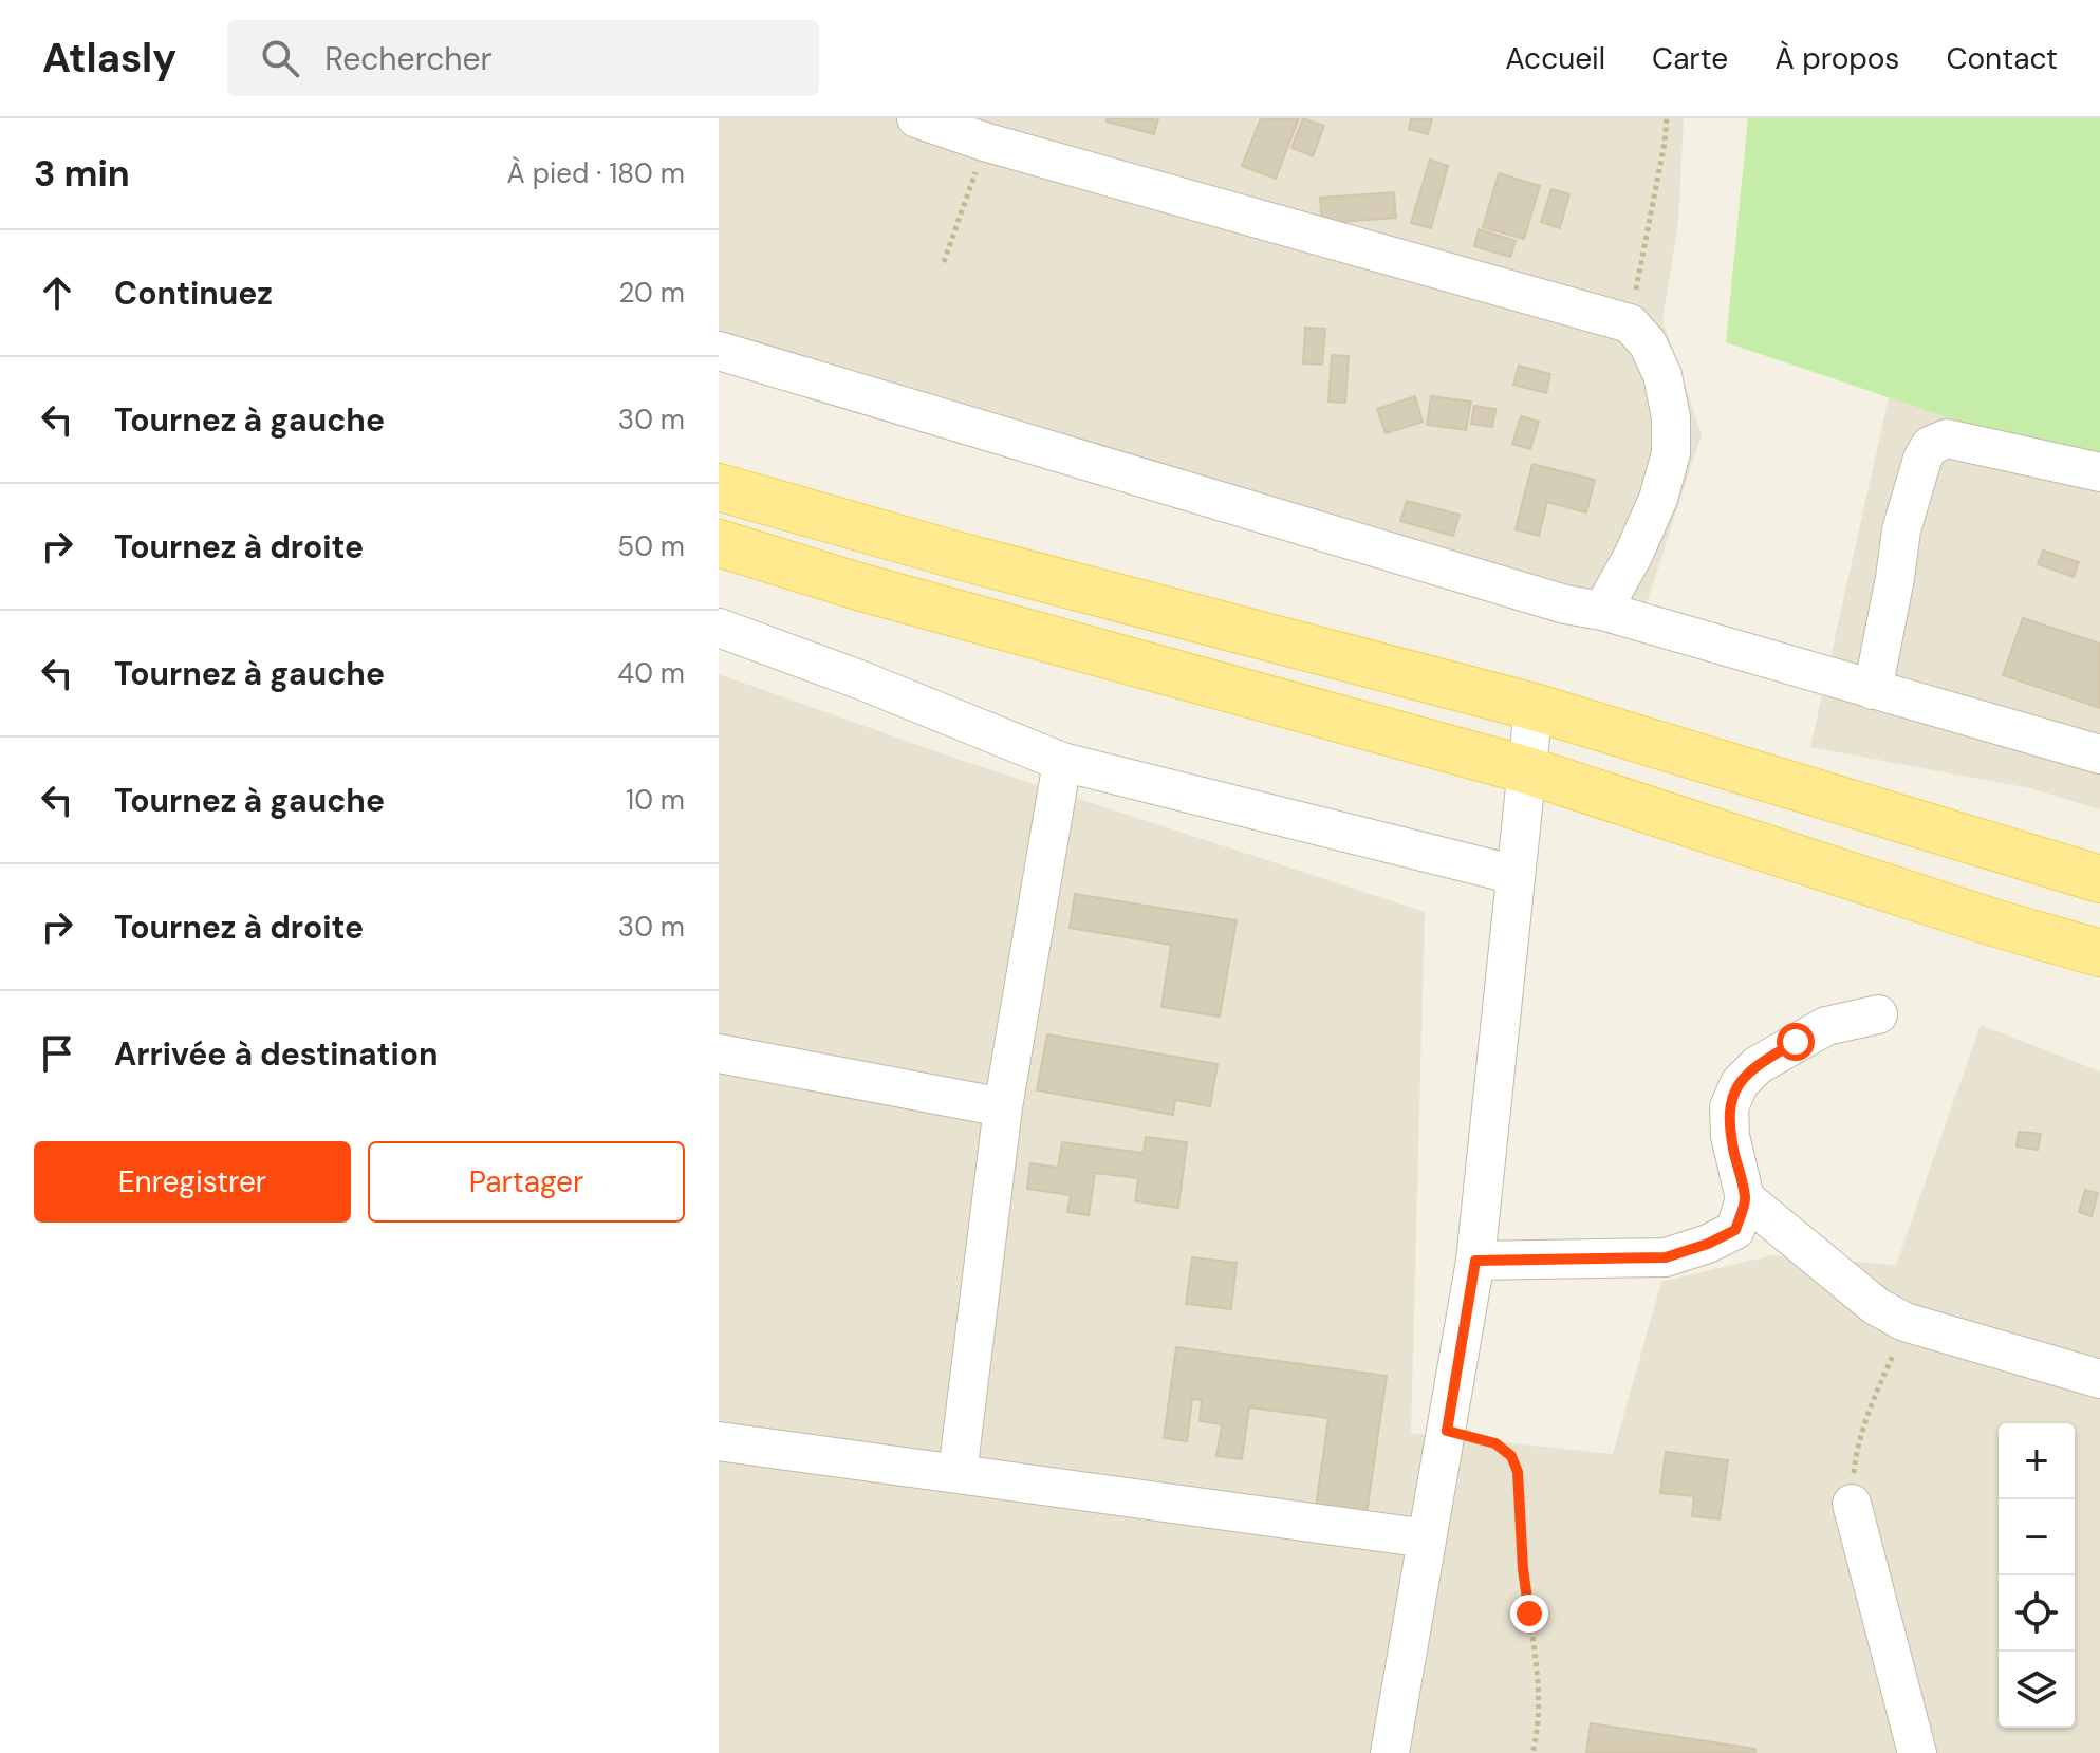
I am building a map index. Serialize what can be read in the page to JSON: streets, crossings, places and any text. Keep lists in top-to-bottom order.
{
  "page": {
    "header": "Atlasly",
    "search": "Rechercher",
    "nav": [
      "Accueil",
      "Carte",
      "À propos",
      "Contact"
    ],
    "heading": ["3 min", "À pied · 180 m"],
    "list": [
      ["Continuez", "20 m"],
      ["Tournez à gauche", "30 m"],
      ["Tournez à droite", "50 m"],
      ["Tournez à gauche", "40 m"],
      ["Tournez à gauche", "10 m"],
      ["Tournez à droite", "30 m"],
      "Arrivée à destination"
    ],
    "buttons": ["Enregistrer", "Partager"],
    "map_buttons": ["+", "−"]
  }
}
